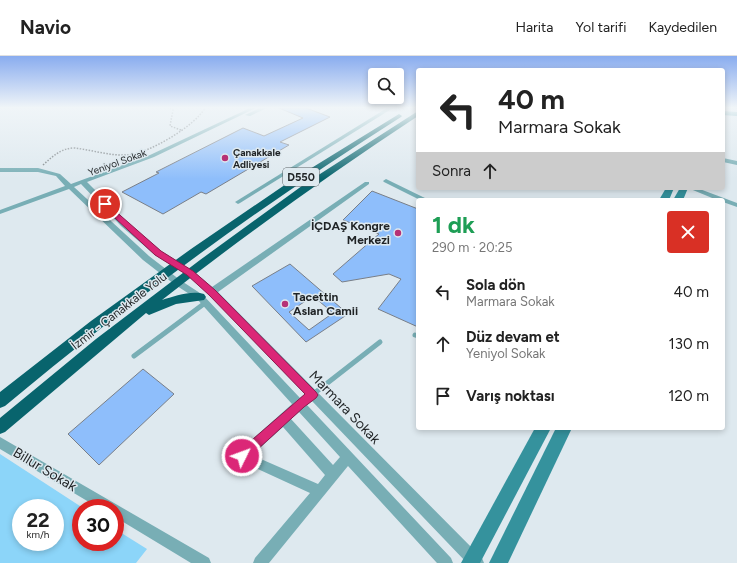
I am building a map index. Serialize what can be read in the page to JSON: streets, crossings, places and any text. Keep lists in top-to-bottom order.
{
  "streets": {
    "highway": ["D550", "İzmir - Çanakkale Yolu"],
    "street": ["Yeniyol Sokak", "Marmara Sokak", "Billur Sokak"]
  },
  "crossings": [
    ["Yeniyol Sokak", "İzmir - Çanakkale Yolu"],
    ["Yeniyol Sokak", "Marmara Sokak"],
    ["İzmir - Çanakkale Yolu", "Marmara Sokak"]
  ],
  "places": ["Çanakkale Adliyesi", "İÇDAŞ Kongre Merkezi", "Tacettin Aslan Camii"],
  "page": {
    "header": "Navio",
    "nav": ["Harita", "Yol tarifi", "Kaydedilen"],
    "turn": ["40 m", "Marmara Sokak"],
    "then": "Sonra",
    "heading": ["1 dk", "290 m · 20:25"],
    "list": [
      {
        "name": "Sola dön",
        "note": "Marmara Sokak",
        "value": "40 m"
      },
      {
        "name": "Düz devam et",
        "note": "Yeniyol Sokak",
        "value": "130 m"
      },
      {
        "name": "Varış noktası",
        "value": "120 m"
      }
    ],
    "speed": "22 km/h",
    "limit": "30"
  }
}
